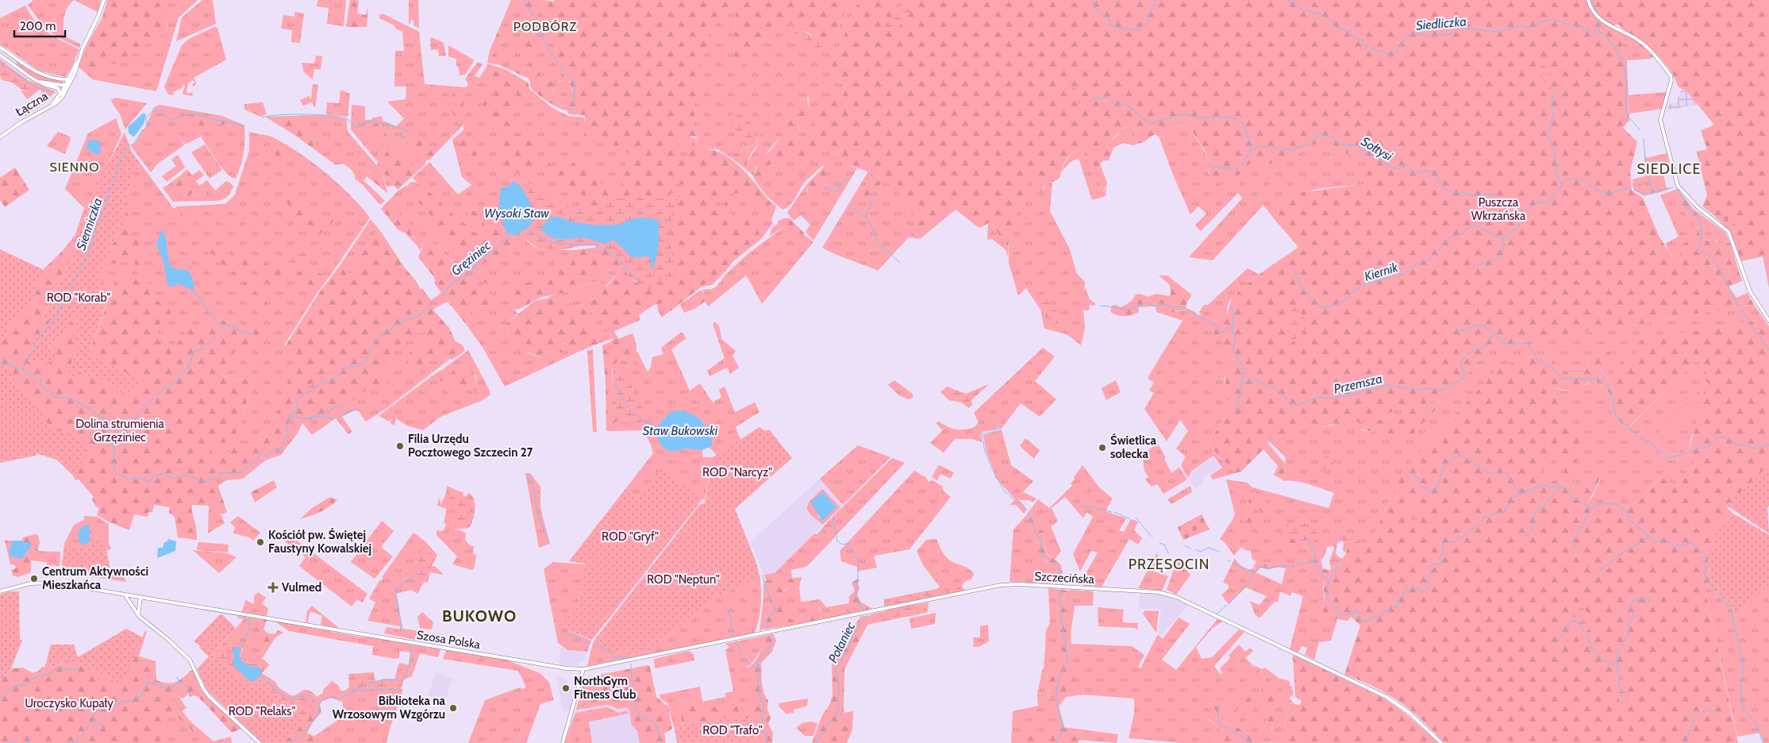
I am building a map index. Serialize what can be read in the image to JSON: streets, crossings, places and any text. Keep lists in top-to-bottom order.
{
  "streets": {
    "street": ["Łączna", "Szczecińska", "Szosa Polska"]
  },
  "crossings": [
    ["Szczecińska", "Szosa Polska"]
  ],
  "districts": [
    "PODBÓRZ",
    "SIENNO",
    "SIEDLICE",
    "PRZĘSOCIN",
    "BUKOWO"
  ],
  "water": [
    "Siedliczka",
    "Sołtysi",
    "Wysoki Staw",
    "Sienniczka",
    "Gręziniec",
    "Kiernik",
    "Przemsza",
    "Staw Bukowski",
    "Połaniec"
  ],
  "parks": [
    "Puszcza Wkrzańska",
    "ROD \"Korab\"",
    "Dolina strumienia Grzęziniec",
    "ROD \"Narcyz\"",
    "ROD \"Gryf\"",
    "ROD \"Neptun\"",
    "Uroczysko Kupały",
    "ROD \"Relaks\"",
    "ROD \"Trafo\""
  ],
  "places": {
    "other": [
      "Filia Urzędu Pocztowego Szczecin 27",
      "Świetlica sołecka",
      "Kościół pw. Świętej Faustyny Kowalskiej",
      "Centrum Aktywności Mieszkańca",
      "NorthGym Fitness Club",
      "Biblioteka na Wrzosowym Wzgórzu"
    ],
    "health": ["Vulmed"]
  },
  "scale_bar": "200 m"
}
